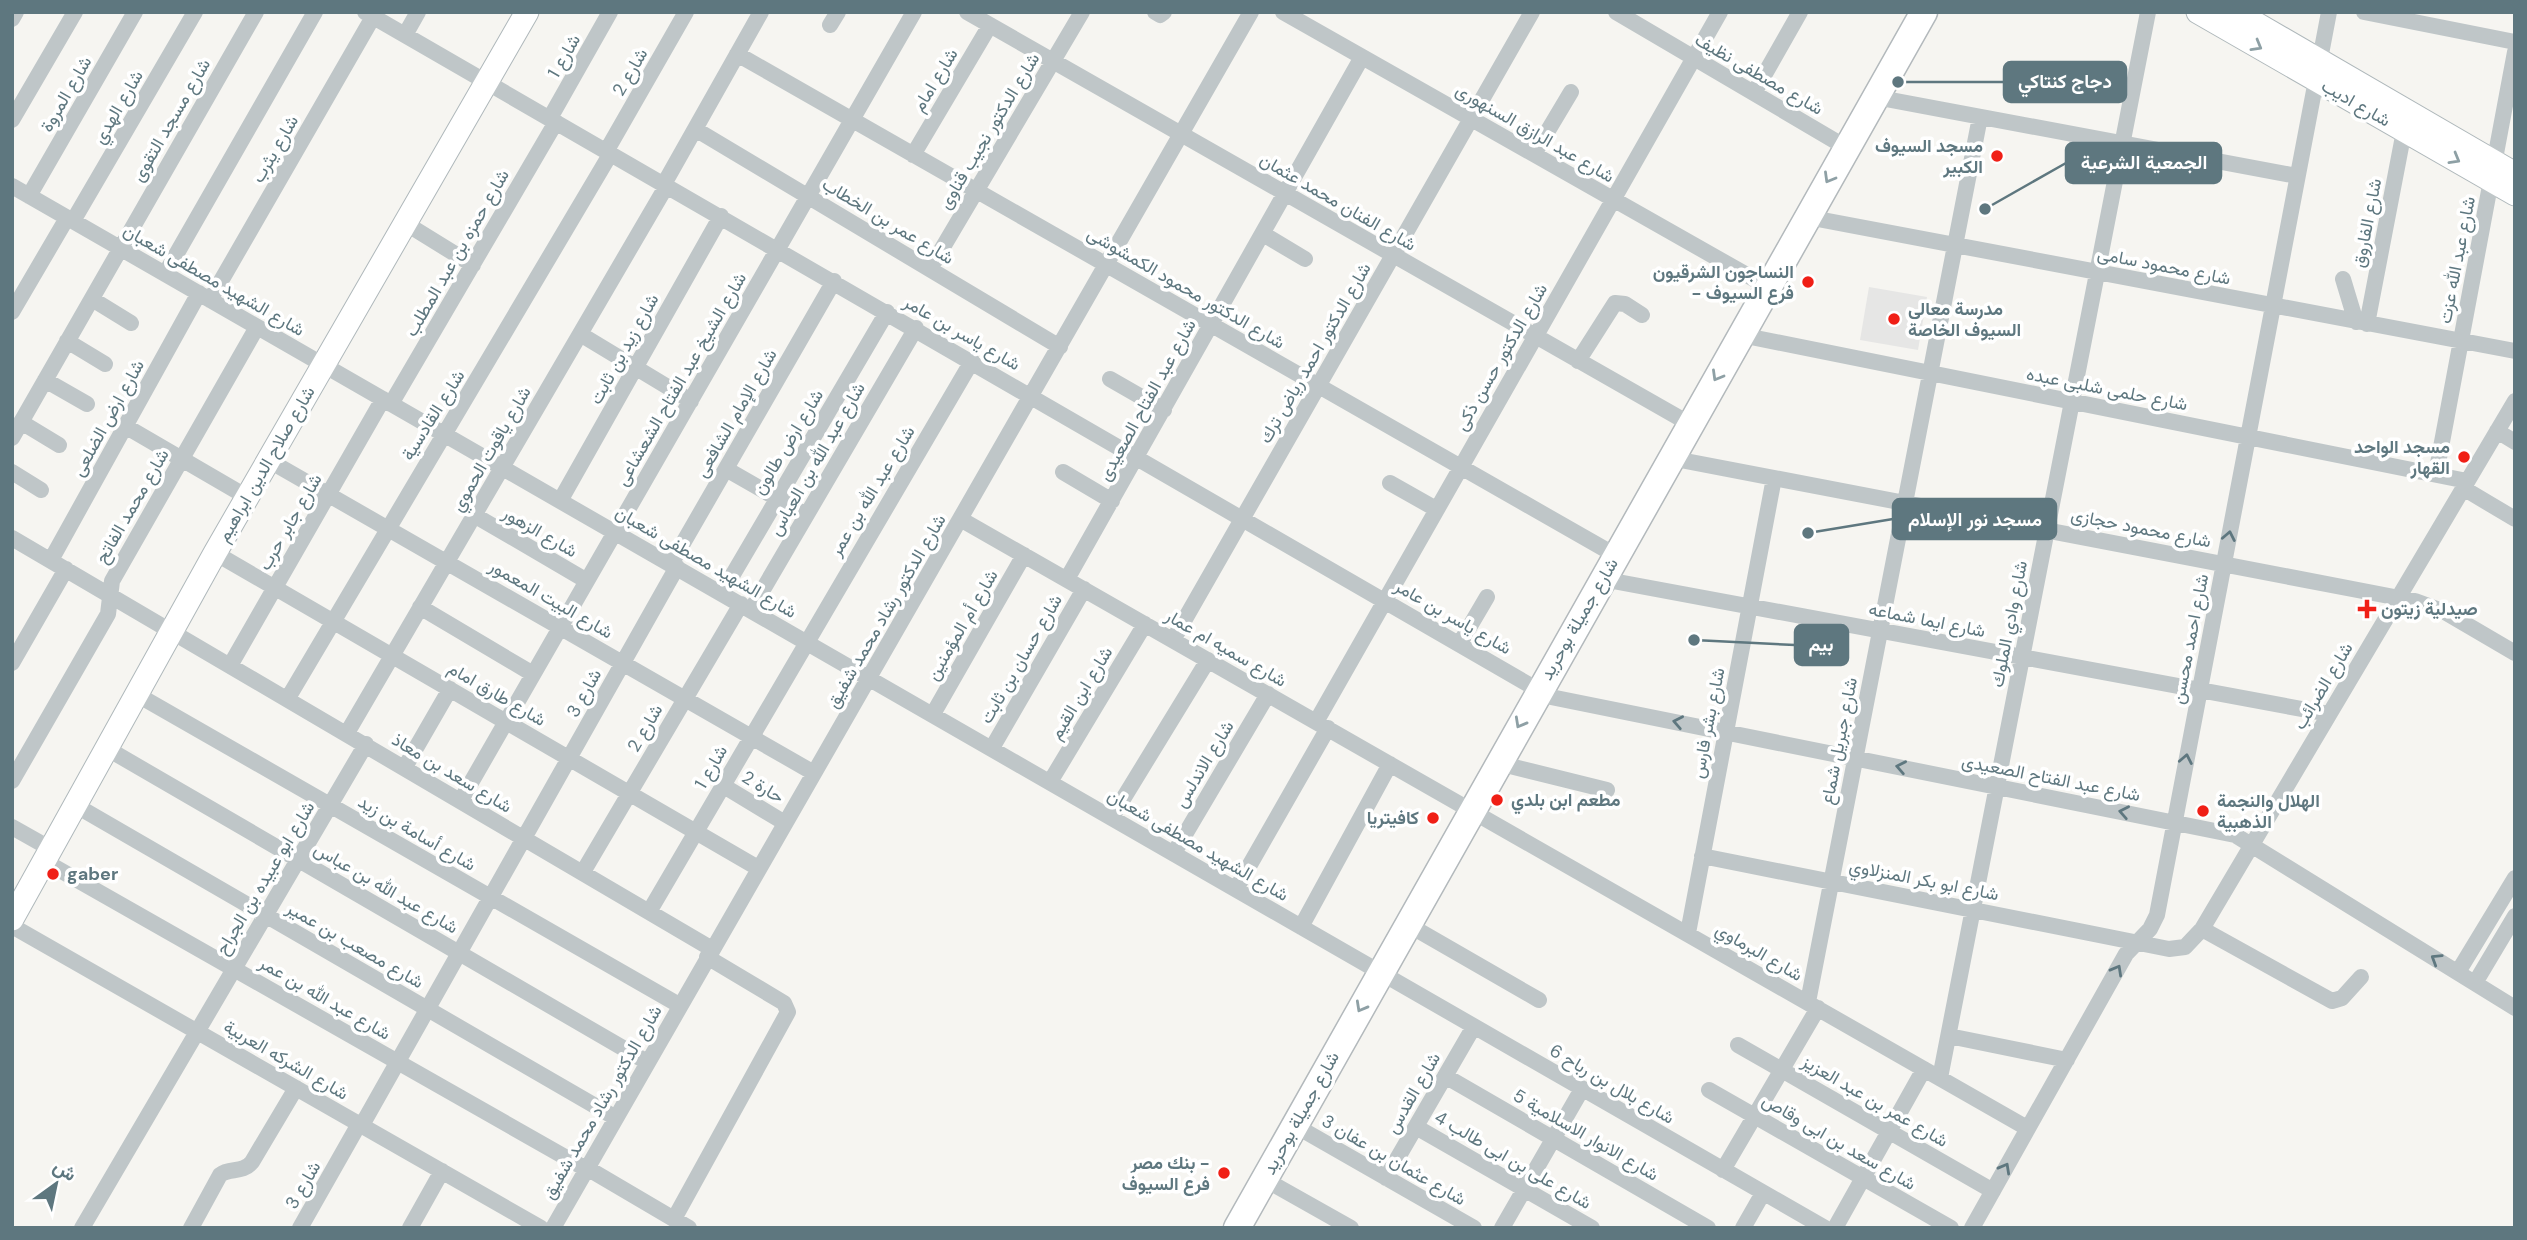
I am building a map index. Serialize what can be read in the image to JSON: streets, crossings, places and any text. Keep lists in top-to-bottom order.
{
  "streets": {
    "main road": ["شارع جميلة بوحريد"],
    "street": [
      "شارع 1",
      "شارع 2",
      "شارع مصطفى نظيف",
      "شارع امام",
      "شارع المروة",
      "شارع اديب",
      "شارع الهدي",
      "شارع مسجد التقوى",
      "شارع الدكتور نجيب قناوى",
      "شارع عبد الرازق السنهورى",
      "شارع يثرب",
      "شارع الفنان محمد عثمان",
      "شارع عمر بن الخطاب",
      "شارع الفاروق",
      "شارع حمزه بن عبد المطلب",
      "شارع عبد الله عزت",
      "شارع محمود سامى",
      "شارع الشهيد مصطفى شعبان",
      "شارع الدكتور محمود الكمشوشى",
      "شارع ياسر بن عامر",
      "شارع زيد بن ثابت",
      "شارع الدكتور احمد رياض ترك",
      "شارع الدكتور حسن ذكى",
      "شارع الشيخ عبد الفتاح الشعشاعى",
      "شارع حلمى شلبى عبده",
      "شارع عبد الفتاح الصعيدى",
      "شارع الإمام الشافعى",
      "شارع القادسية",
      "شارع ارض الضلعى",
      "شارع ارض طالون",
      "شارع ياقوت الحموي",
      "شارع عبد الله بن العباس",
      "شارع صلاح الدين ابراهيم",
      "شارع عبد الله بن عمر",
      "شارع محمد الفاتح",
      "شارع جابر حرب",
      "شارع محمود حجازى",
      "شارع الزهور",
      "شارع البيت المعمور",
      "شارع الدكتور رشاد محمد شفيق",
      "شارع ايما شماعه",
      "شارع وادي الملوك",
      "شارع أم المؤمنين",
      "شارع احمد محسن",
      "شارع سميه ام عمار",
      "شارع حسان بن ثابت",
      "شارع الضرائب",
      "شارع 3",
      "شارع ابن القيم",
      "شارع طارق امام",
      "شارع بشر فارس",
      "شارع جبريل شماع",
      "شارع الاندلس",
      "شارع سعد بن معاذ",
      "حارة 2",
      "شارع أسامة بن زيد",
      "شارع ابو عبيده بن الجراح",
      "شارع ابو بكر المنزلاوي",
      "شارع عبد الله بن عباس",
      "شارع مصعب بن عمير",
      "شارع البرماوي",
      "شارع الشركه العربية",
      "شارع بلال بن رباح 6",
      "شارع القدس",
      "شارع عمر بن عبد العزيز",
      "شارع الانوار الاسلامية 5",
      "شارع سعد بن ابى وقاص",
      "شارع عثمان بن عفان 3",
      "شارع على بن ابى طالب 4"
    ]
  },
  "crossings": [
    ["شارع 1", "شارع حمزه بن عبد المطلب"],
    ["شارع 1", "شارع الشهيد مصطفى شعبان"],
    ["شارع 1", "شارع ياسر بن عامر"],
    ["شارع 1", "شارع عبد الله بن عمر"],
    ["شارع 1", "شارع البيت المعمور"],
    ["شارع 1", "شارع طارق امام"],
    ["شارع 1", "شارع سعد بن معاذ"],
    ["شارع 1", "حارة 2"],
    ["شارع 2", "شارع الشهيد مصطفى شعبان"],
    ["شارع 2", "شارع ياسر بن عامر"],
    ["شارع 2", "شارع القادسية"],
    ["شارع 2", "شارع عبد الله بن العباس"],
    ["شارع 2", "شارع البيت المعمور"],
    ["شارع 2", "شارع طارق امام"],
    ["شارع 2", "شارع سعد بن معاذ"],
    ["شارع مصطفى نظيف", "شارع الدكتور حسن ذكى"],
    ["شارع مصطفى نظيف", "شارع جميلة بوحريد"],
    ["شارع امام", "شارع الفنان محمد عثمان"],
    ["شارع امام", "شارع الدكتور محمود الكمشوشى"],
    ["شارع المروة", "شارع الشهيد مصطفى شعبان"],
    ["شارع اديب", "شارع الفاروق"],
    ["شارع اديب", "شارع عبد الله عزت"],
    ["شارع اديب", "شارع احمد محسن"],
    ["شارع الهدي", "شارع الشهيد مصطفى شعبان"],
    ["شارع مسجد التقوى", "شارع الشهيد مصطفى شعبان"],
    ["شارع الدكتور نجيب قناوى", "شارع الفنان محمد عثمان"],
    ["شارع الدكتور نجيب قناوى", "شارع عمر بن الخطاب"],
    ["شارع الدكتور نجيب قناوى", "شارع الدكتور محمود الكمشوشى"],
    ["شارع عبد الرازق السنهورى", "شارع الدكتور احمد رياض ترك"],
    ["شارع عبد الرازق السنهورى", "شارع الدكتور حسن ذكى"],
    ["شارع عبد الرازق السنهورى", "شارع عبد الفتاح الصعيدى"],
    ["شارع عبد الرازق السنهورى", "شارع جميلة بوحريد"],
    ["شارع يثرب", "شارع الشهيد مصطفى شعبان"],
    ["شارع يثرب", "شارع ياسر بن عامر"],
    ["شارع يثرب", "شارع ارض الضلعى"],
    ["شارع الفنان محمد عثمان", "شارع الدكتور احمد رياض ترك"],
    ["شارع الفنان محمد عثمان", "شارع الدكتور حسن ذكى"],
    ["شارع الفنان محمد عثمان", "شارع عبد الفتاح الصعيدى"],
    ["شارع الفنان محمد عثمان", "شارع الدكتور رشاد محمد شفيق"],
    ["شارع الفنان محمد عثمان", "شارع جميلة بوحريد"],
    ["شارع عمر بن الخطاب", "شارع الشيخ عبد الفتاح الشعشاعى"],
    ["شارع عمر بن الخطاب", "شارع ياقوت الحموي"],
    ["شارع عمر بن الخطاب", "شارع الدكتور رشاد محمد شفيق"],
    ["شارع الفاروق", "شارع محمود سامى"],
    ["شارع حمزه بن عبد المطلب", "شارع الشهيد مصطفى شعبان"],
    ["شارع حمزه بن عبد المطلب", "شارع ياسر بن عامر"],
    ["شارع حمزه بن عبد المطلب", "شارع جابر حرب"],
    ["شارع عبد الله عزت", "شارع محمود سامى"],
    ["شارع عبد الله عزت", "شارع حلمى شلبى عبده"],
    ["شارع محمود سامى", "شارع جميلة بوحريد"],
    ["شارع محمود سامى", "شارع وادي الملوك"],
    ["شارع محمود سامى", "شارع احمد محسن"],
    ["شارع محمود سامى", "شارع جبريل شماع"],
    ["شارع الشهيد مصطفى شعبان", "شارع زيد بن ثابت"],
    ["شارع الشهيد مصطفى شعبان", "شارع الدكتور حسن ذكى"],
    ["شارع الشهيد مصطفى شعبان", "شارع الشيخ عبد الفتاح الشعشاعى"],
    ["شارع الشهيد مصطفى شعبان", "شارع الإمام الشافعى"],
    ["شارع الشهيد مصطفى شعبان", "شارع القادسية"],
    ["شارع الشهيد مصطفى شعبان", "شارع ارض الضلعى"],
    ["شارع الشهيد مصطفى شعبان", "شارع ارض طالون"],
    ["شارع الشهيد مصطفى شعبان", "شارع ياقوت الحموي"],
    ["شارع الشهيد مصطفى شعبان", "شارع عبد الله بن العباس"],
    ["شارع الشهيد مصطفى شعبان", "شارع صلاح الدين ابراهيم"],
    ["شارع الشهيد مصطفى شعبان", "شارع عبد الله بن عمر"],
    ["شارع الشهيد مصطفى شعبان", "شارع محمد الفاتح"],
    ["شارع الشهيد مصطفى شعبان", "شارع جابر حرب"],
    ["شارع الشهيد مصطفى شعبان", "شارع الدكتور رشاد محمد شفيق"],
    ["شارع الشهيد مصطفى شعبان", "شارع جميلة بوحريد"],
    ["شارع الشهيد مصطفى شعبان", "شارع أم المؤمنين"],
    ["شارع الشهيد مصطفى شعبان", "شارع حسان بن ثابت"],
    ["شارع الشهيد مصطفى شعبان", "شارع 3"],
    ["شارع الشهيد مصطفى شعبان", "شارع ابن القيم"],
    ["شارع الشهيد مصطفى شعبان", "شارع الاندلس"],
    ["شارع الشهيد مصطفى شعبان", "شارع بلال بن رباح 6"],
    ["شارع الدكتور محمود الكمشوشى", "شارع الدكتور احمد رياض ترك"],
    ["شارع الدكتور محمود الكمشوشى", "شارع الدكتور حسن ذكى"],
    ["شارع الدكتور محمود الكمشوشى", "شارع الشيخ عبد الفتاح الشعشاعى"],
    ["شارع الدكتور محمود الكمشوشى", "شارع عبد الفتاح الصعيدى"],
    ["شارع الدكتور محمود الكمشوشى", "شارع ياقوت الحموي"],
    ["شارع الدكتور محمود الكمشوشى", "شارع الدكتور رشاد محمد شفيق"],
    ["شارع الدكتور محمود الكمشوشى", "شارع جميلة بوحريد"],
    ["شارع ياسر بن عامر", "شارع زيد بن ثابت"],
    ["شارع ياسر بن عامر", "شارع الدكتور احمد رياض ترك"],
    ["شارع ياسر بن عامر", "شارع الدكتور حسن ذكى"],
    ["شارع ياسر بن عامر", "شارع الشيخ عبد الفتاح الشعشاعى"],
    ["شارع ياسر بن عامر", "شارع عبد الفتاح الصعيدى"],
    ["شارع ياسر بن عامر", "شارع الإمام الشافعى"],
    ["شارع ياسر بن عامر", "شارع القادسية"],
    ["شارع ياسر بن عامر", "شارع ارض طالون"],
    ["شارع ياسر بن عامر", "شارع ياقوت الحموي"],
    ["شارع ياسر بن عامر", "شارع عبد الله بن العباس"],
    ["شارع ياسر بن عامر", "شارع صلاح الدين ابراهيم"],
    ["شارع ياسر بن عامر", "شارع عبد الله بن عمر"],
    ["شارع ياسر بن عامر", "شارع الدكتور رشاد محمد شفيق"],
    ["شارع ياسر بن عامر", "شارع جميلة بوحريد"],
    ["شارع الدكتور احمد رياض ترك", "شارع سميه ام عمار"],
    ["شارع الدكتور حسن ذكى", "شارع سميه ام عمار"],
    ["شارع الشيخ عبد الفتاح الشعشاعى", "شارع الزهور"],
    ["شارع الشيخ عبد الفتاح الشعشاعى", "شارع البيت المعمور"],
    ["شارع الشيخ عبد الفتاح الشعشاعى", "شارع طارق امام"],
    ["شارع الشيخ عبد الفتاح الشعشاعى", "شارع سعد بن معاذ"],
    ["شارع حلمى شلبى عبده", "شارع جميلة بوحريد"],
    ["شارع حلمى شلبى عبده", "شارع وادي الملوك"],
    ["شارع حلمى شلبى عبده", "شارع احمد محسن"],
    ["شارع حلمى شلبى عبده", "شارع الضرائب"],
    ["شارع حلمى شلبى عبده", "شارع جبريل شماع"],
    ["شارع عبد الفتاح الصعيدى", "شارع جميلة بوحريد"],
    ["شارع عبد الفتاح الصعيدى", "شارع وادي الملوك"],
    ["شارع عبد الفتاح الصعيدى", "شارع احمد محسن"],
    ["شارع عبد الفتاح الصعيدى", "شارع سميه ام عمار"],
    ["شارع عبد الفتاح الصعيدى", "شارع الضرائب"],
    ["شارع عبد الفتاح الصعيدى", "شارع بشر فارس"],
    ["شارع عبد الفتاح الصعيدى", "شارع جبريل شماع"],
    ["شارع الإمام الشافعى", "شارع 3"],
    ["شارع القادسية", "شارع البيت المعمور"],
    ["شارع القادسية", "شارع طارق امام"],
    ["شارع القادسية", "شارع سعد بن معاذ"],
    ["شارع ارض الضلعى", "شارع سعد بن معاذ"],
    ["شارع ياقوت الحموي", "شارع الزهور"],
    ["شارع ياقوت الحموي", "شارع البيت المعمور"],
    ["شارع ياقوت الحموي", "شارع طارق امام"],
    ["شارع ياقوت الحموي", "شارع سعد بن معاذ"],
    ["شارع صلاح الدين ابراهيم", "شارع عبد الله بن عمر"],
    ["شارع صلاح الدين ابراهيم", "شارع البيت المعمور"],
    ["شارع صلاح الدين ابراهيم", "شارع طارق امام"],
    ["شارع صلاح الدين ابراهيم", "شارع سعد بن معاذ"],
    ["شارع صلاح الدين ابراهيم", "شارع أسامة بن زيد"],
    ["شارع صلاح الدين ابراهيم", "شارع عبد الله بن عباس"],
    ["شارع صلاح الدين ابراهيم", "شارع مصعب بن عمير"],
    ["شارع عبد الله بن عمر", "شارع الدكتور رشاد محمد شفيق"],
    ["شارع عبد الله بن عمر", "شارع 3"],
    ["شارع عبد الله بن عمر", "شارع سعد بن معاذ"],
    ["شارع عبد الله بن عمر", "شارع ابو عبيده بن الجراح"],
    ["شارع محمد الفاتح", "شارع سعد بن معاذ"],
    ["شارع جابر حرب", "شارع البيت المعمور"],
    ["شارع جابر حرب", "شارع طارق امام"],
    ["شارع جابر حرب", "شارع سعد بن معاذ"],
    ["شارع محمود حجازى", "شارع جميلة بوحريد"],
    ["شارع محمود حجازى", "شارع وادي الملوك"],
    ["شارع محمود حجازى", "شارع احمد محسن"],
    ["شارع محمود حجازى", "شارع الضرائب"],
    ["شارع محمود حجازى", "شارع بشر فارس"],
    ["شارع محمود حجازى", "شارع جبريل شماع"],
    ["شارع البيت المعمور", "شارع الدكتور رشاد محمد شفيق"],
    ["شارع البيت المعمور", "شارع 3"],
    ["شارع الدكتور رشاد محمد شفيق", "شارع سميه ام عمار"],
    ["شارع الدكتور رشاد محمد شفيق", "شارع طارق امام"],
    ["شارع الدكتور رشاد محمد شفيق", "شارع سعد بن معاذ"],
    ["شارع الدكتور رشاد محمد شفيق", "حارة 2"],
    ["شارع الدكتور رشاد محمد شفيق", "شارع أسامة بن زيد"],
    ["شارع الدكتور رشاد محمد شفيق", "شارع عبد الله بن عباس"],
    ["شارع الدكتور رشاد محمد شفيق", "شارع مصعب بن عمير"],
    ["شارع جميلة بوحريد", "شارع ايما شماعه"],
    ["شارع جميلة بوحريد", "شارع سميه ام عمار"],
    ["شارع جميلة بوحريد", "شارع البرماوي"],
    ["شارع جميلة بوحريد", "شارع بلال بن رباح 6"],
    ["شارع جميلة بوحريد", "شارع عثمان بن عفان 3"],
    ["شارع ايما شماعه", "شارع وادي الملوك"],
    ["شارع ايما شماعه", "شارع احمد محسن"],
    ["شارع ايما شماعه", "شارع الضرائب"],
    ["شارع ايما شماعه", "شارع بشر فارس"],
    ["شارع ايما شماعه", "شارع جبريل شماع"],
    ["شارع وادي الملوك", "شارع ابو بكر المنزلاوي"],
    ["شارع وادي الملوك", "شارع البرماوي"],
    ["شارع أم المؤمنين", "شارع سميه ام عمار"],
    ["شارع احمد محسن", "شارع الضرائب"],
    ["شارع احمد محسن", "شارع ابو بكر المنزلاوي"],
    ["شارع احمد محسن", "شارع البرماوي"],
    ["شارع احمد محسن", "شارع عمر بن عبد العزيز"],
    ["شارع سميه ام عمار", "شارع حسان بن ثابت"],
    ["شارع سميه ام عمار", "شارع ابن القيم"],
    ["شارع سميه ام عمار", "شارع الاندلس"],
    ["شارع سميه ام عمار", "شارع البرماوي"],
    ["شارع الضرائب", "شارع ابو بكر المنزلاوي"],
    ["شارع 3", "شارع طارق امام"],
    ["شارع 3", "شارع سعد بن معاذ"],
    ["شارع 3", "شارع أسامة بن زيد"],
    ["شارع 3", "شارع عبد الله بن عباس"],
    ["شارع 3", "شارع مصعب بن عمير"],
    ["شارع 3", "شارع الشركه العربية"],
    ["شارع بشر فارس", "شارع ابو بكر المنزلاوي"],
    ["شارع بشر فارس", "شارع البرماوي"],
    ["شارع جبريل شماع", "شارع ابو بكر المنزلاوي"],
    ["شارع جبريل شماع", "شارع البرماوي"],
    ["شارع جبريل شماع", "شارع بلال بن رباح 6"],
    ["شارع جبريل شماع", "شارع عمر بن عبد العزيز"],
    ["شارع جبريل شماع", "شارع سعد بن ابى وقاص"],
    ["شارع سعد بن معاذ", "شارع ابو عبيده بن الجراح"],
    ["شارع أسامة بن زيد", "شارع ابو عبيده بن الجراح"],
    ["شارع ابو عبيده بن الجراح", "شارع عبد الله بن عباس"],
    ["شارع ابو عبيده بن الجراح", "شارع مصعب بن عمير"],
    ["شارع ابو عبيده بن الجراح", "شارع الشركه العربية"],
    ["شارع بلال بن رباح 6", "شارع القدس"],
    ["شارع القدس", "شارع الانوار الاسلامية 5"],
    ["شارع القدس", "شارع عثمان بن عفان 3"],
    ["شارع القدس", "شارع على بن ابى طالب 4"]
  ],
  "one_way": ["شارع عبد الفتاح الصعيدى", "شارع احمد محسن"],
  "places": {
    "other": [
      "دجاج كنتاكي",
      "مسجد السيوف الكبير",
      "الجمعية الشرعية",
      "النساجون الشرقيون - فرع السيوف",
      "مدرسة معالي السيوف الخاصة",
      "مسجد الواحد القهار",
      "مسجد نور الإسلام",
      "بيم",
      "مطعم ابن بلدي",
      "الهلال والنجمة الذهبية",
      "كافيتريا",
      "gaber",
      "بنك مصر - فرع السيوف"
    ],
    "health": ["صيدلية زيتون"]
  },
  "north": "top right"
}
